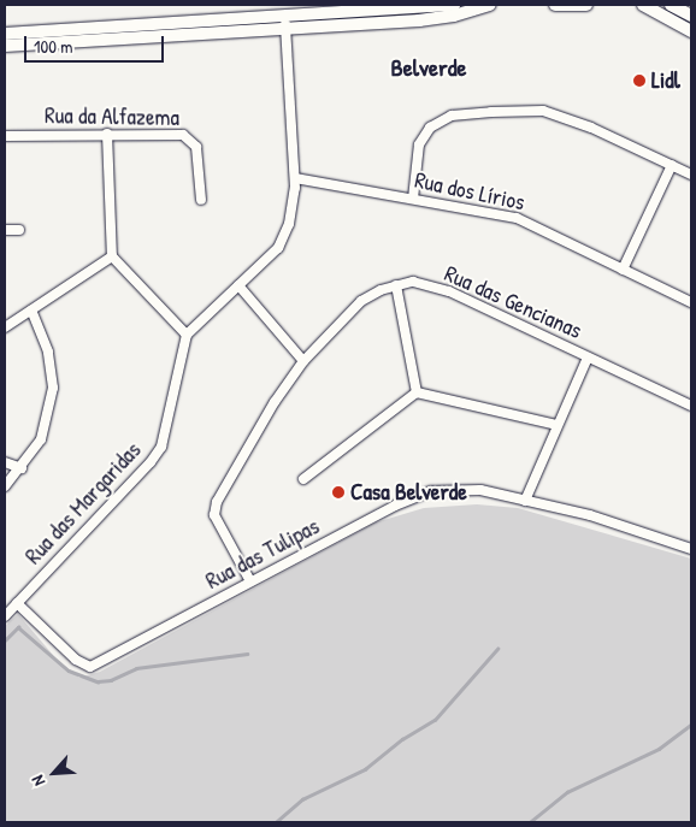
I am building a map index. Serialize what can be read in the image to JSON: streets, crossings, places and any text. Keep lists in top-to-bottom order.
{
  "streets": {
    "street": [
      "Rua da Alfazema",
      "Rua dos Lírios",
      "Rua das Gencianas",
      "Rua das Margaridas",
      "Rua das Tulipas"
    ]
  },
  "crossings": [
    ["Rua das Gencianas", "Rua das Tulipas"],
    ["Rua das Margaridas", "Rua das Tulipas"]
  ],
  "districts": ["Belverde"],
  "places": ["Lidl", "Casa Belverde"],
  "scale_bar": "100 m",
  "north": "bottom left"
}
